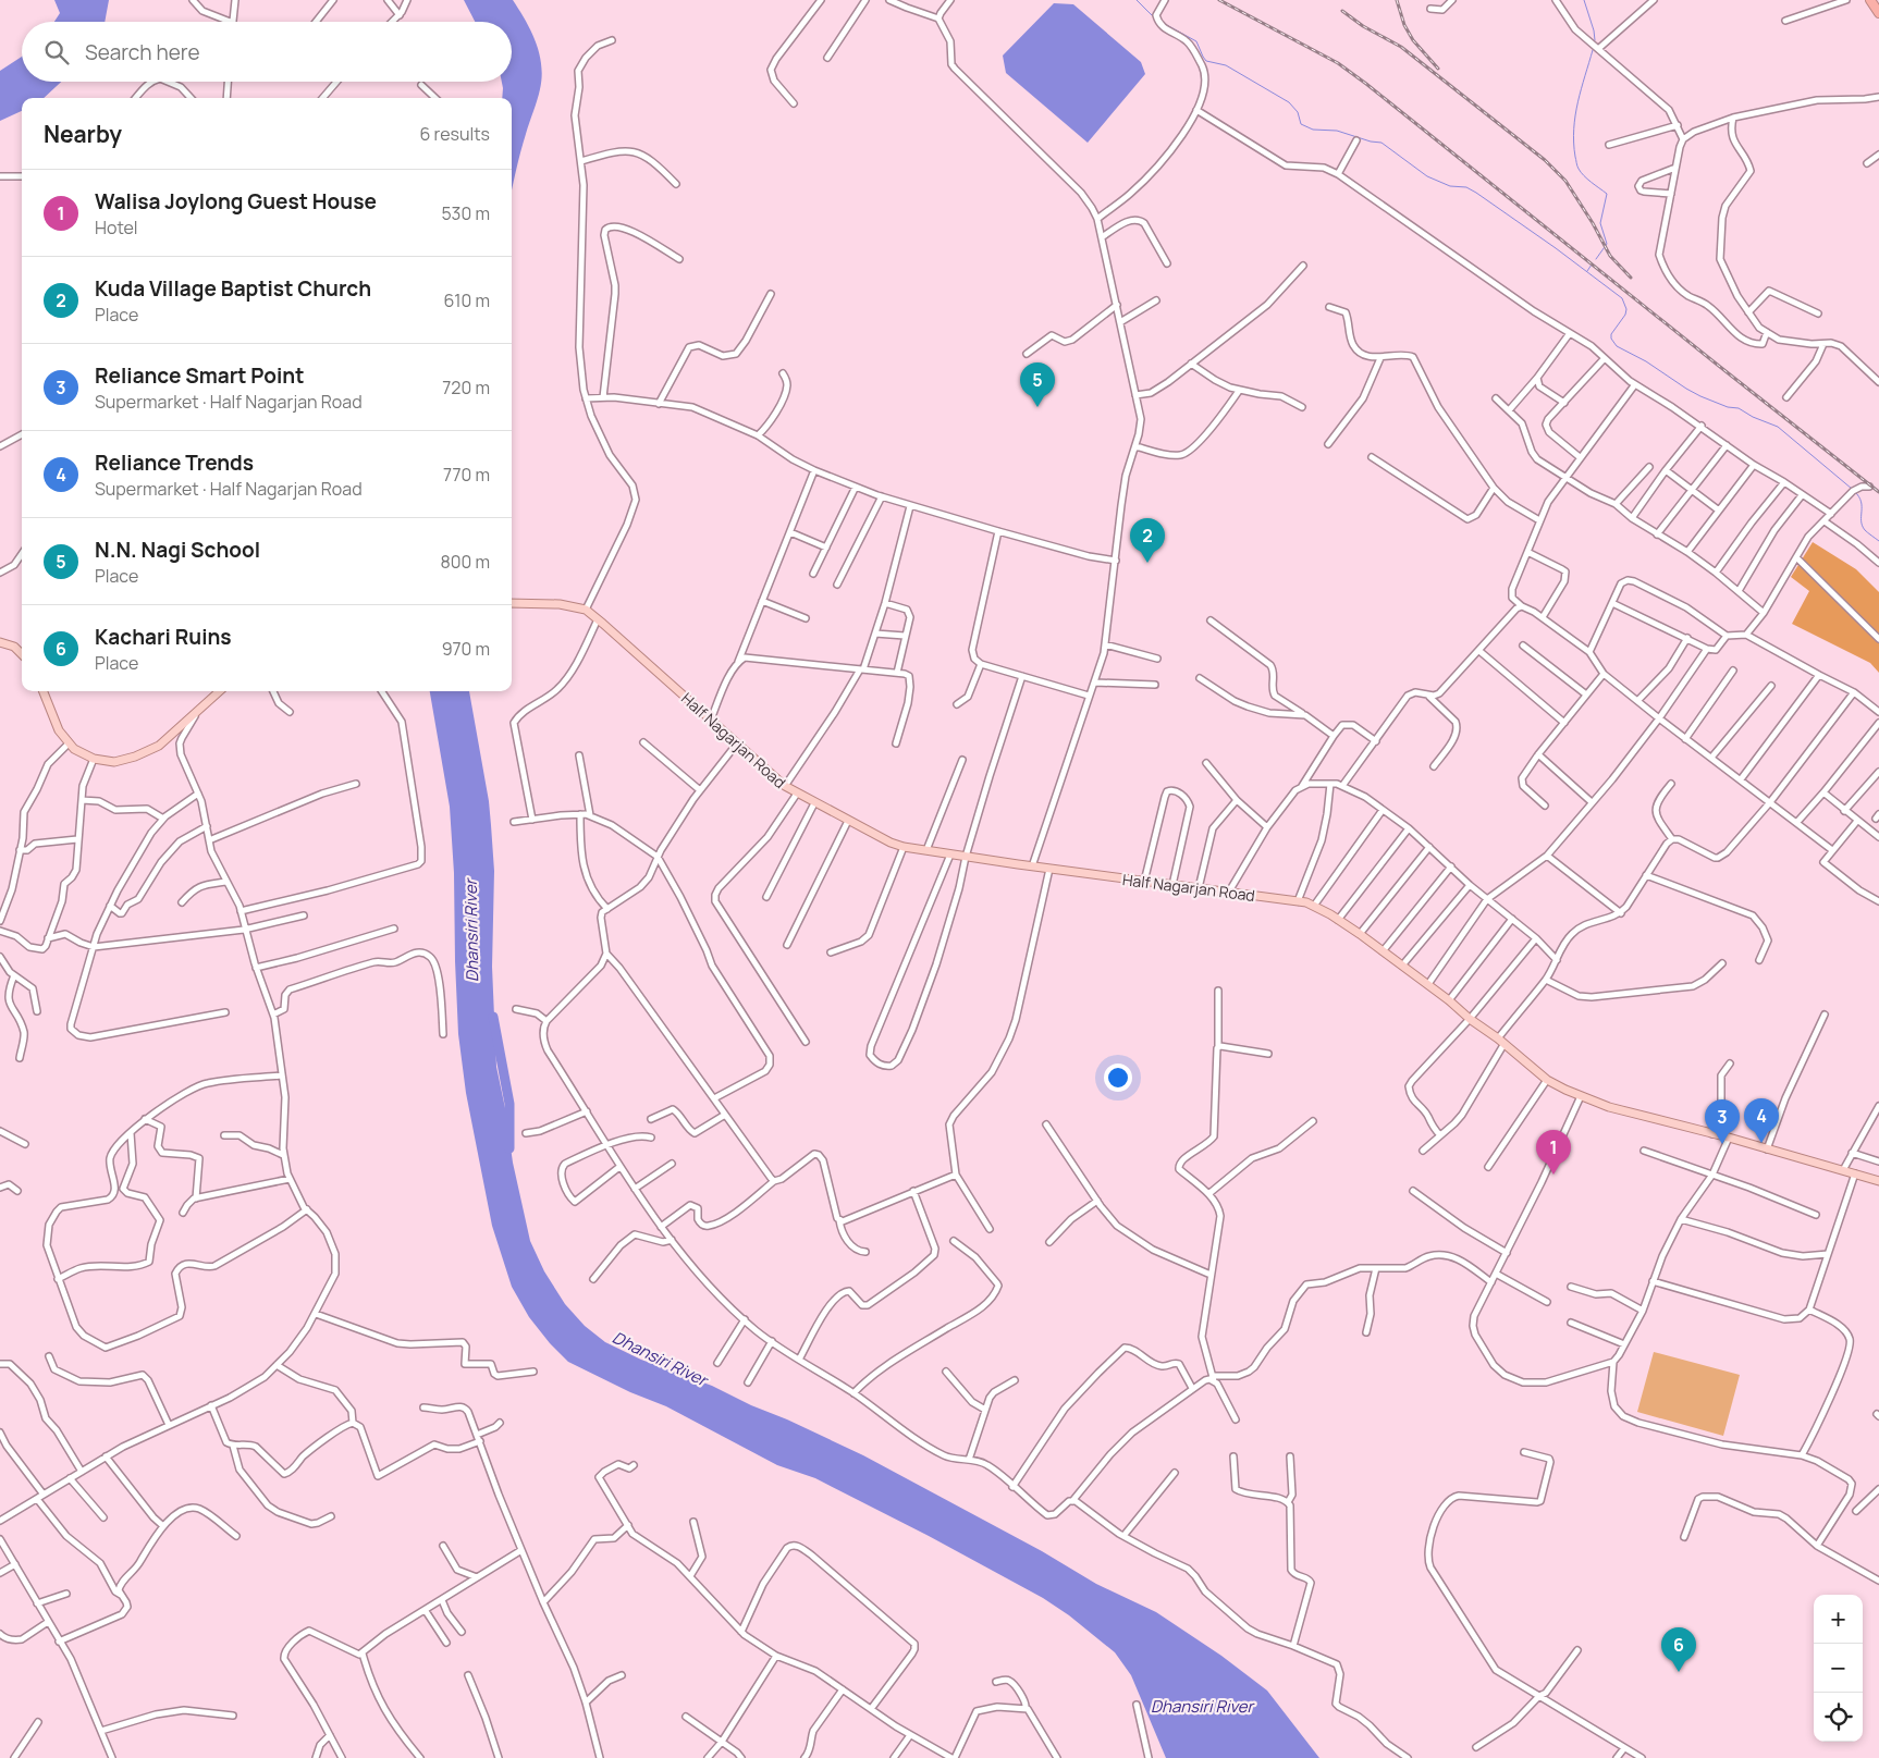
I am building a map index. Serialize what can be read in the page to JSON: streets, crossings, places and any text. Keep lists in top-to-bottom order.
{
  "streets": {
    "main road": ["Half Nagarjan Road"]
  },
  "water": ["Dhansiri River"],
  "page": {
    "search": "Search here",
    "heading": ["Nearby", "6 results"],
    "list": [
      {
        "mark": "1",
        "name": "Walisa Joylong Guest House",
        "note": "Hotel",
        "value": "530 m"
      },
      {
        "mark": "2",
        "name": "Kuda Village Baptist Church",
        "note": "Place",
        "value": "610 m"
      },
      {
        "mark": "3",
        "name": "Reliance Smart Point",
        "note": "Supermarket · Half Nagarjan Road",
        "value": "720 m"
      },
      {
        "mark": "4",
        "name": "Reliance Trends",
        "note": "Supermarket · Half Nagarjan Road",
        "value": "770 m"
      },
      {
        "mark": "5",
        "name": "N.N. Nagi School",
        "note": "Place",
        "value": "800 m"
      },
      {
        "mark": "6",
        "name": "Kachari Ruins",
        "note": "Place",
        "value": "970 m"
      }
    ],
    "pins": [
      "5",
      "2",
      "4",
      "3",
      "1",
      "6"
    ],
    "map_buttons": ["+", "−"]
  }
}
